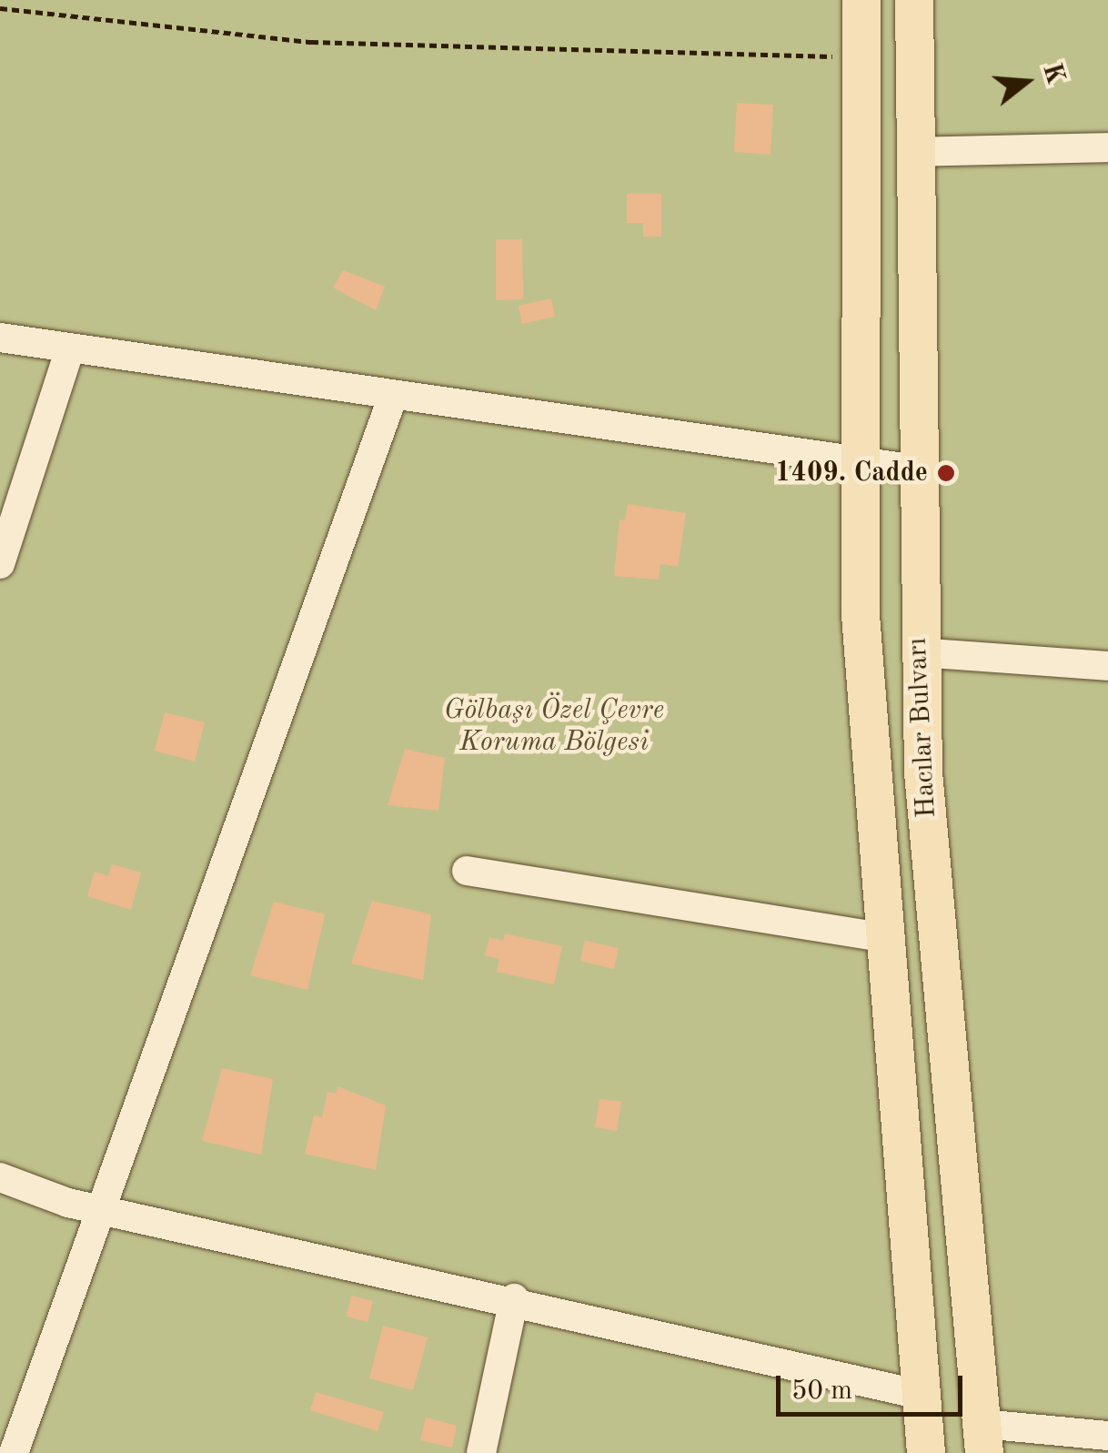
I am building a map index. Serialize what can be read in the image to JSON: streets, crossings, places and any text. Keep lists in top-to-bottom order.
{
  "streets": {
    "main road": ["Hacılar Bulvarı"]
  },
  "parks": ["Gölbaşı Özel Çevre Koruma Bölgesi"],
  "places": ["1409. Cadde"],
  "scale_bar": "50 m",
  "north": "right"
}
